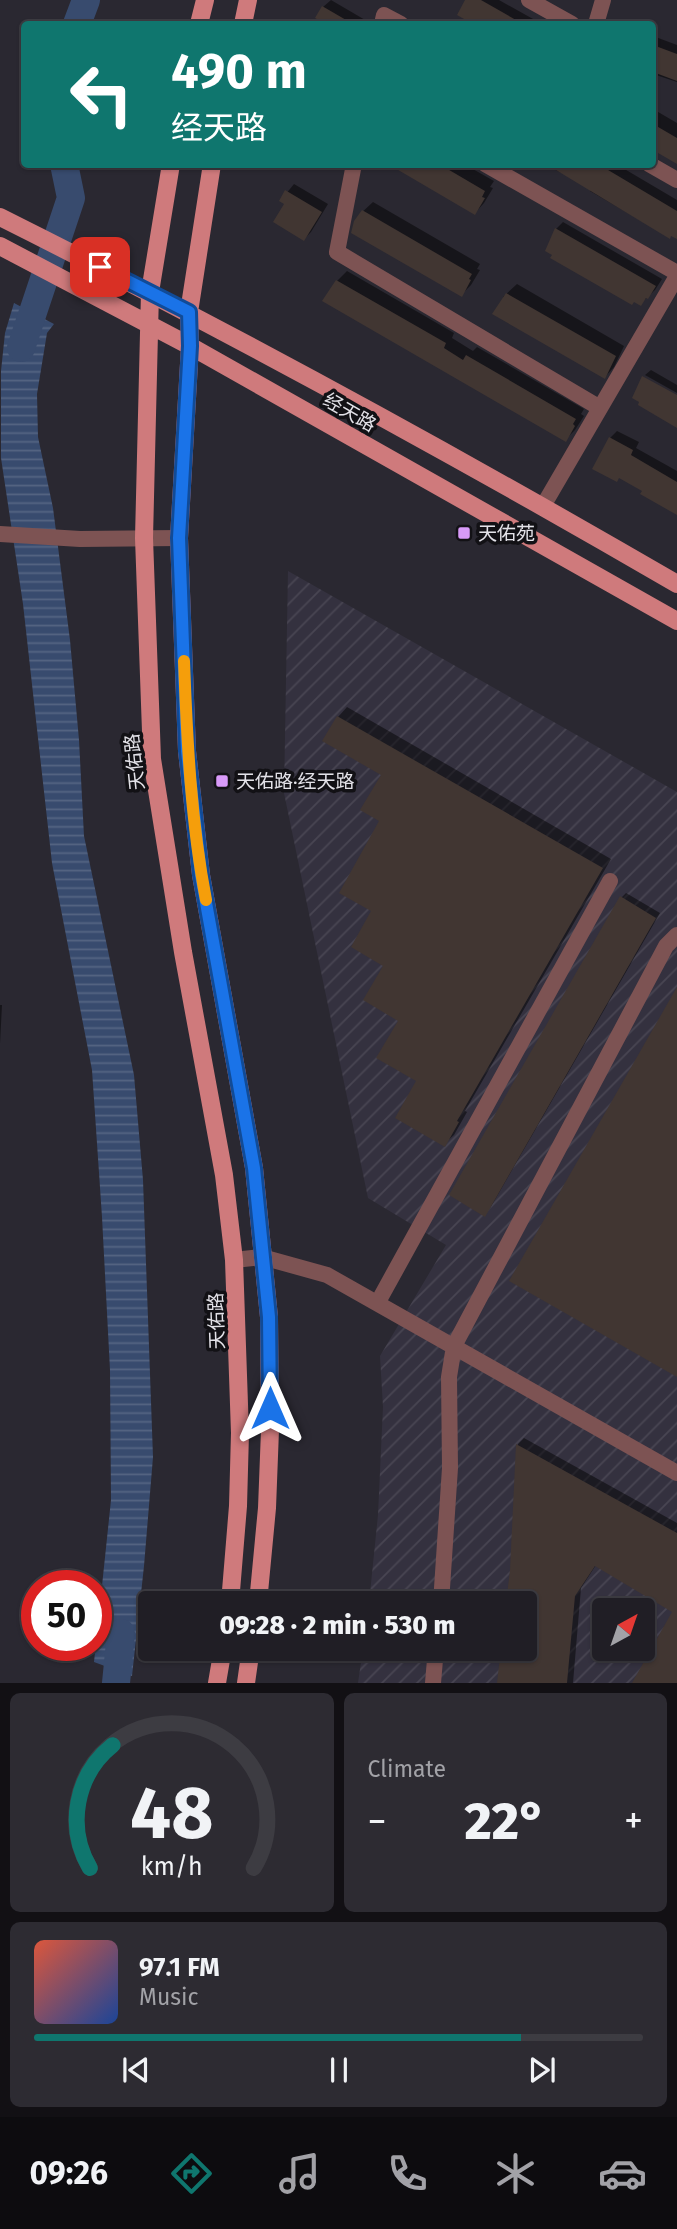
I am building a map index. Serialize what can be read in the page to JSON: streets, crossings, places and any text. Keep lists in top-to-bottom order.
{
  "streets": {
    "main road": ["经天路", "天佑路"]
  },
  "crossings": [
    ["经天路", "天佑路"]
  ],
  "places": {
    "transit": ["天佑苑", "天佑路·经天路"]
  },
  "north": "top right",
  "page": {
    "turn": ["490 m", "经天路"],
    "limit": "50",
    "trip": "09:28 · 2 min · 530 m",
    "tile": "Climate",
    "heat": ["−", "22°", "+"],
    "song": ["97.1 FM", "Music"],
    "tabs": "09:26",
    "gauge": ["48", "km/h"]
  }
}
